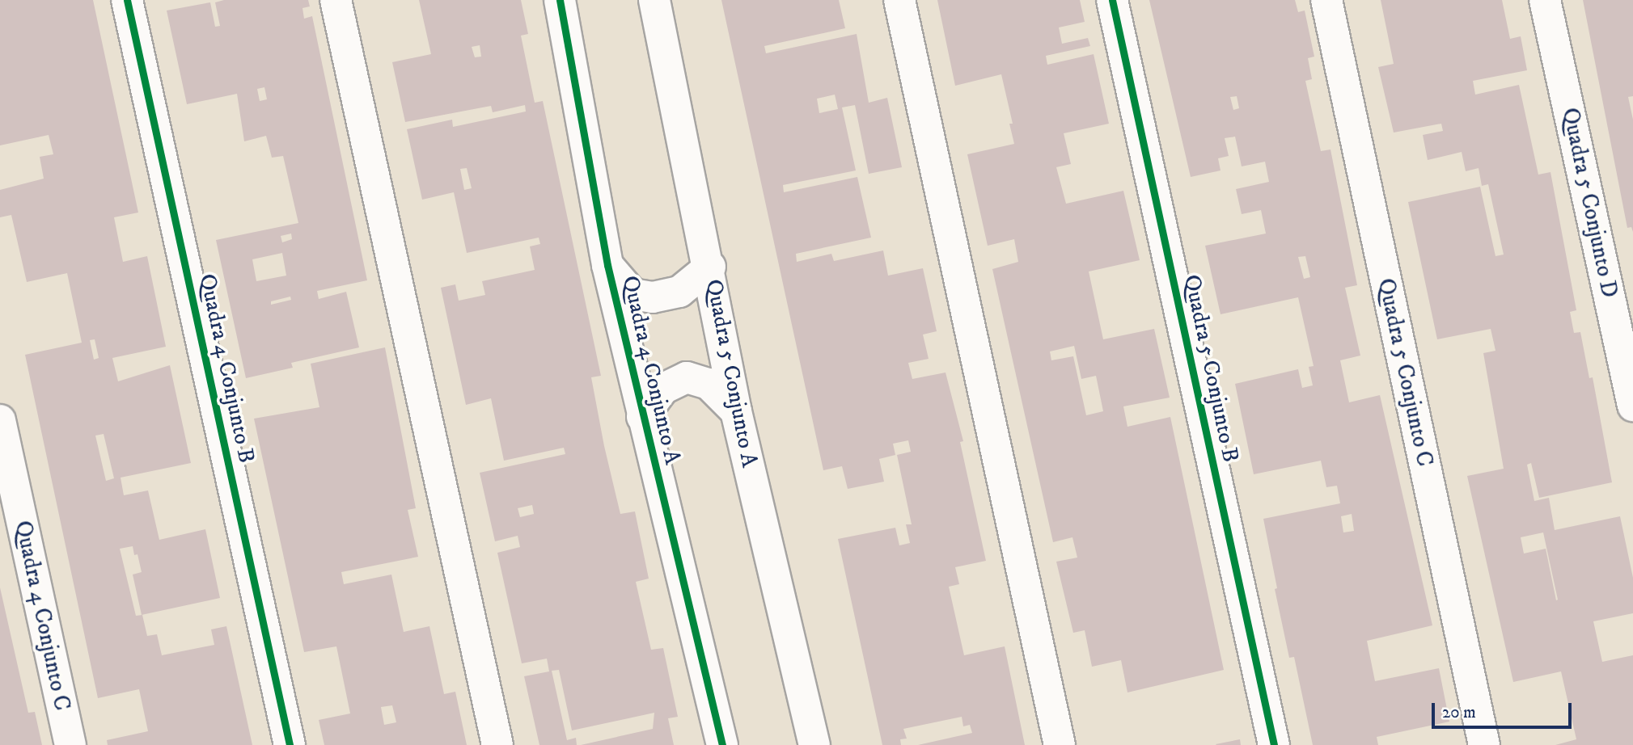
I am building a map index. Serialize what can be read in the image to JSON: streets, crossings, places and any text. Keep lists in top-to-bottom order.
{
  "streets": {
    "street": [
      "Quadra 5 Conjunto D",
      "Quadra 4 Conjunto B",
      "Quadra 5 Conjunto B",
      "Quadra 4 Conjunto A",
      "Quadra 5 Conjunto C",
      "Quadra 5 Conjunto A",
      "Quadra 4 Conjunto C"
    ]
  },
  "scale_bar": "20 m"
}
